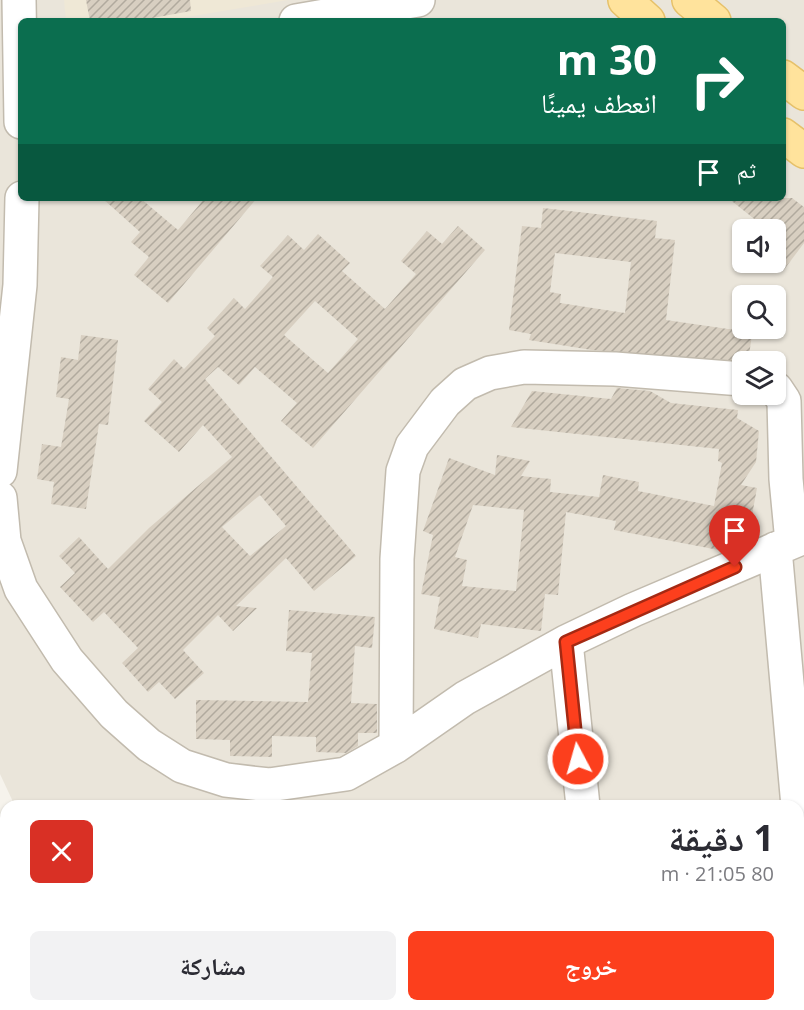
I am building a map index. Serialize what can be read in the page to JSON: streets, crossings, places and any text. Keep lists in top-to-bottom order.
{
  "page": {
    "turn": ["30 m", "انعطف يمينًا"],
    "then": "ثم",
    "heading": ["1 دقيقة", "80 m · 21:05"],
    "buttons": ["خروج", "مشاركة"]
  }
}
